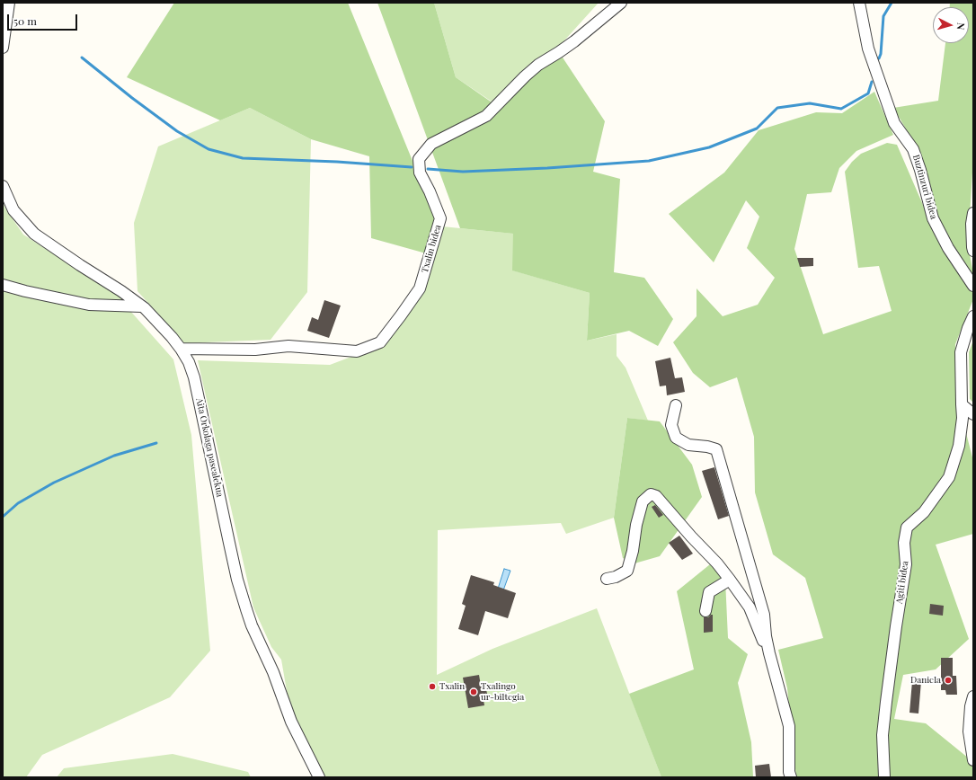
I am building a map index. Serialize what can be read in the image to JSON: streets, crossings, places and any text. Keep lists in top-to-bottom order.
{
  "streets": {
    "street": [
      "Buztinzuri bidea",
      "Txalin bidea",
      "Aita Orkolaga pasealekua",
      "Agiti bidea"
    ]
  },
  "crossings": [
    ["Txalin bidea", "Aita Orkolaga pasealekua"]
  ],
  "places": ["Daniela", "Txalin", "Txalingo ur-biltegia"],
  "scale_bar": "50 m",
  "north": "right"
}
